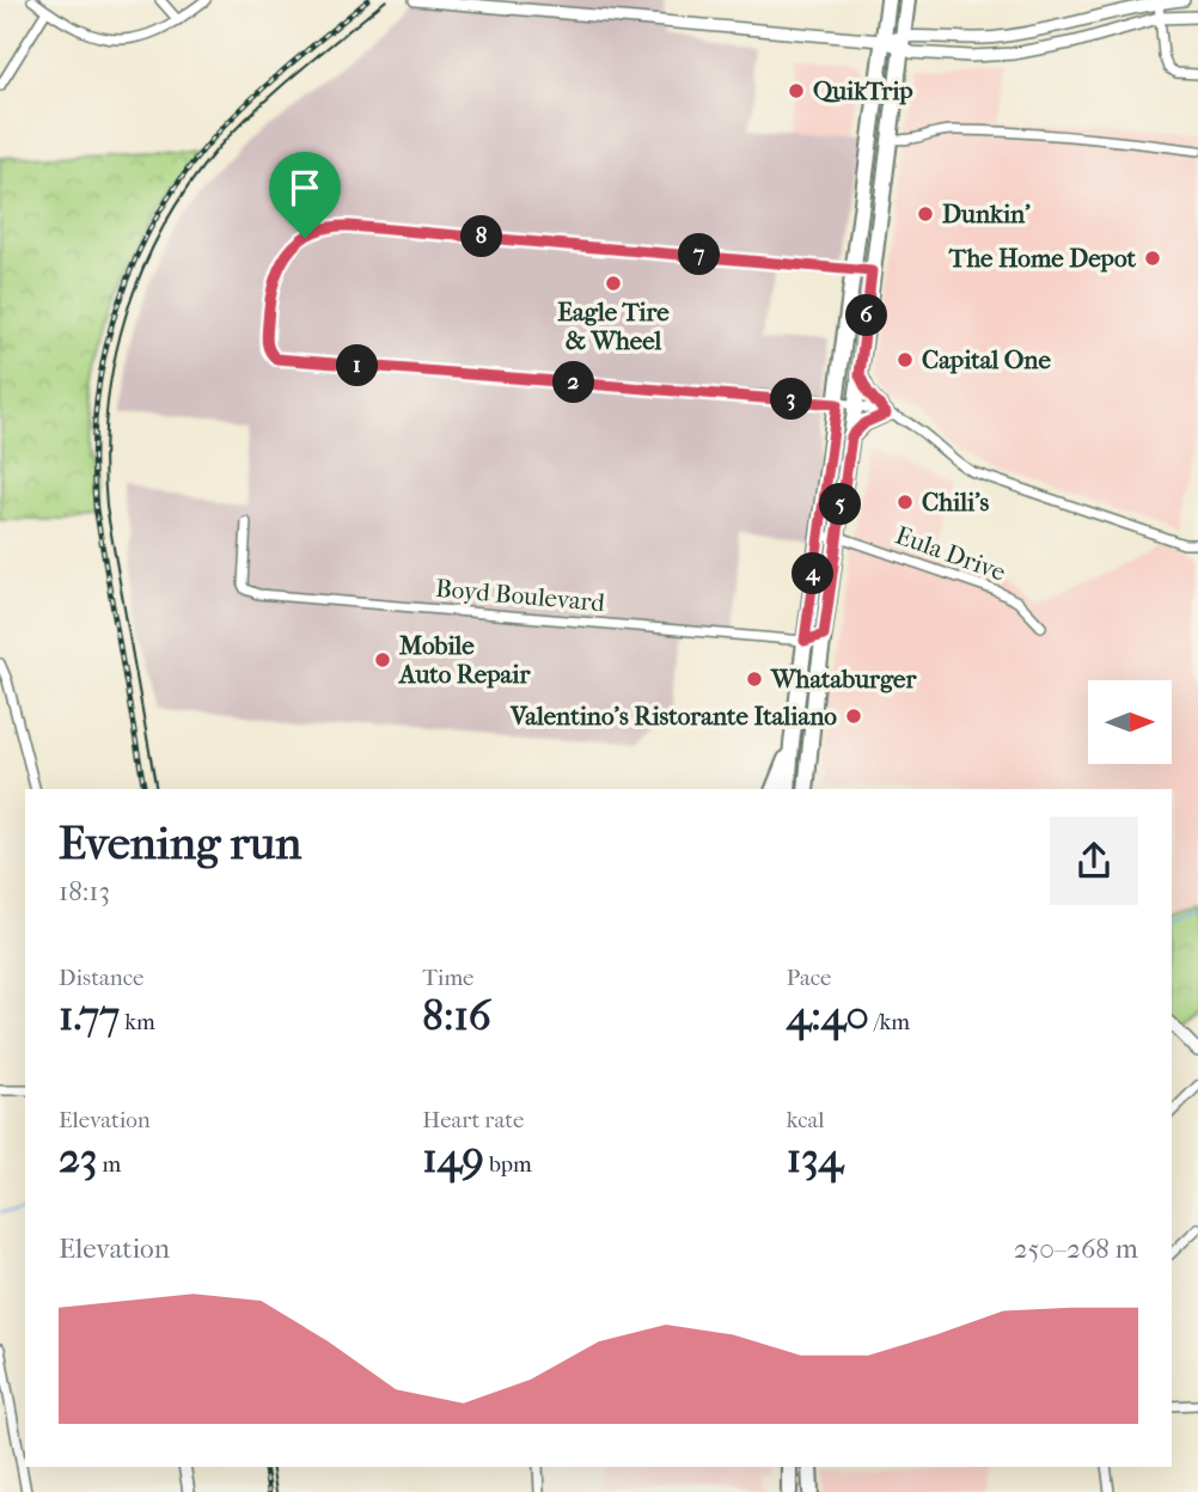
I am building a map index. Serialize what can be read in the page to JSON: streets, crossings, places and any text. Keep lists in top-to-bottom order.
{
  "streets": {
    "street": ["Eula Drive", "Boyd Boulevard"]
  },
  "places": [
    "QuikTrip",
    "Dunkin'",
    "The Home Depot",
    "Eagle Tire & Wheel",
    "Capital One",
    "Chili's",
    "Mobile Auto Repair",
    "Whataburger",
    "Valentino's Ristorante Italiano"
  ],
  "north": "right",
  "page": {
    "pins": [
      "8",
      "7",
      "6",
      "1",
      "2",
      "3",
      "5",
      "4"
    ],
    "heading": ["Evening run", "18:13"],
    "stats": [
      ["Distance", "1.77 km"],
      ["Time", "8:16"],
      ["Pace", "4:40 /km"],
      ["Elevation", "23 m"],
      ["Heart rate", "149 bpm"],
      ["kcal", "134"]
    ],
    "chart": ["Elevation", "250–268 m"]
  }
}
